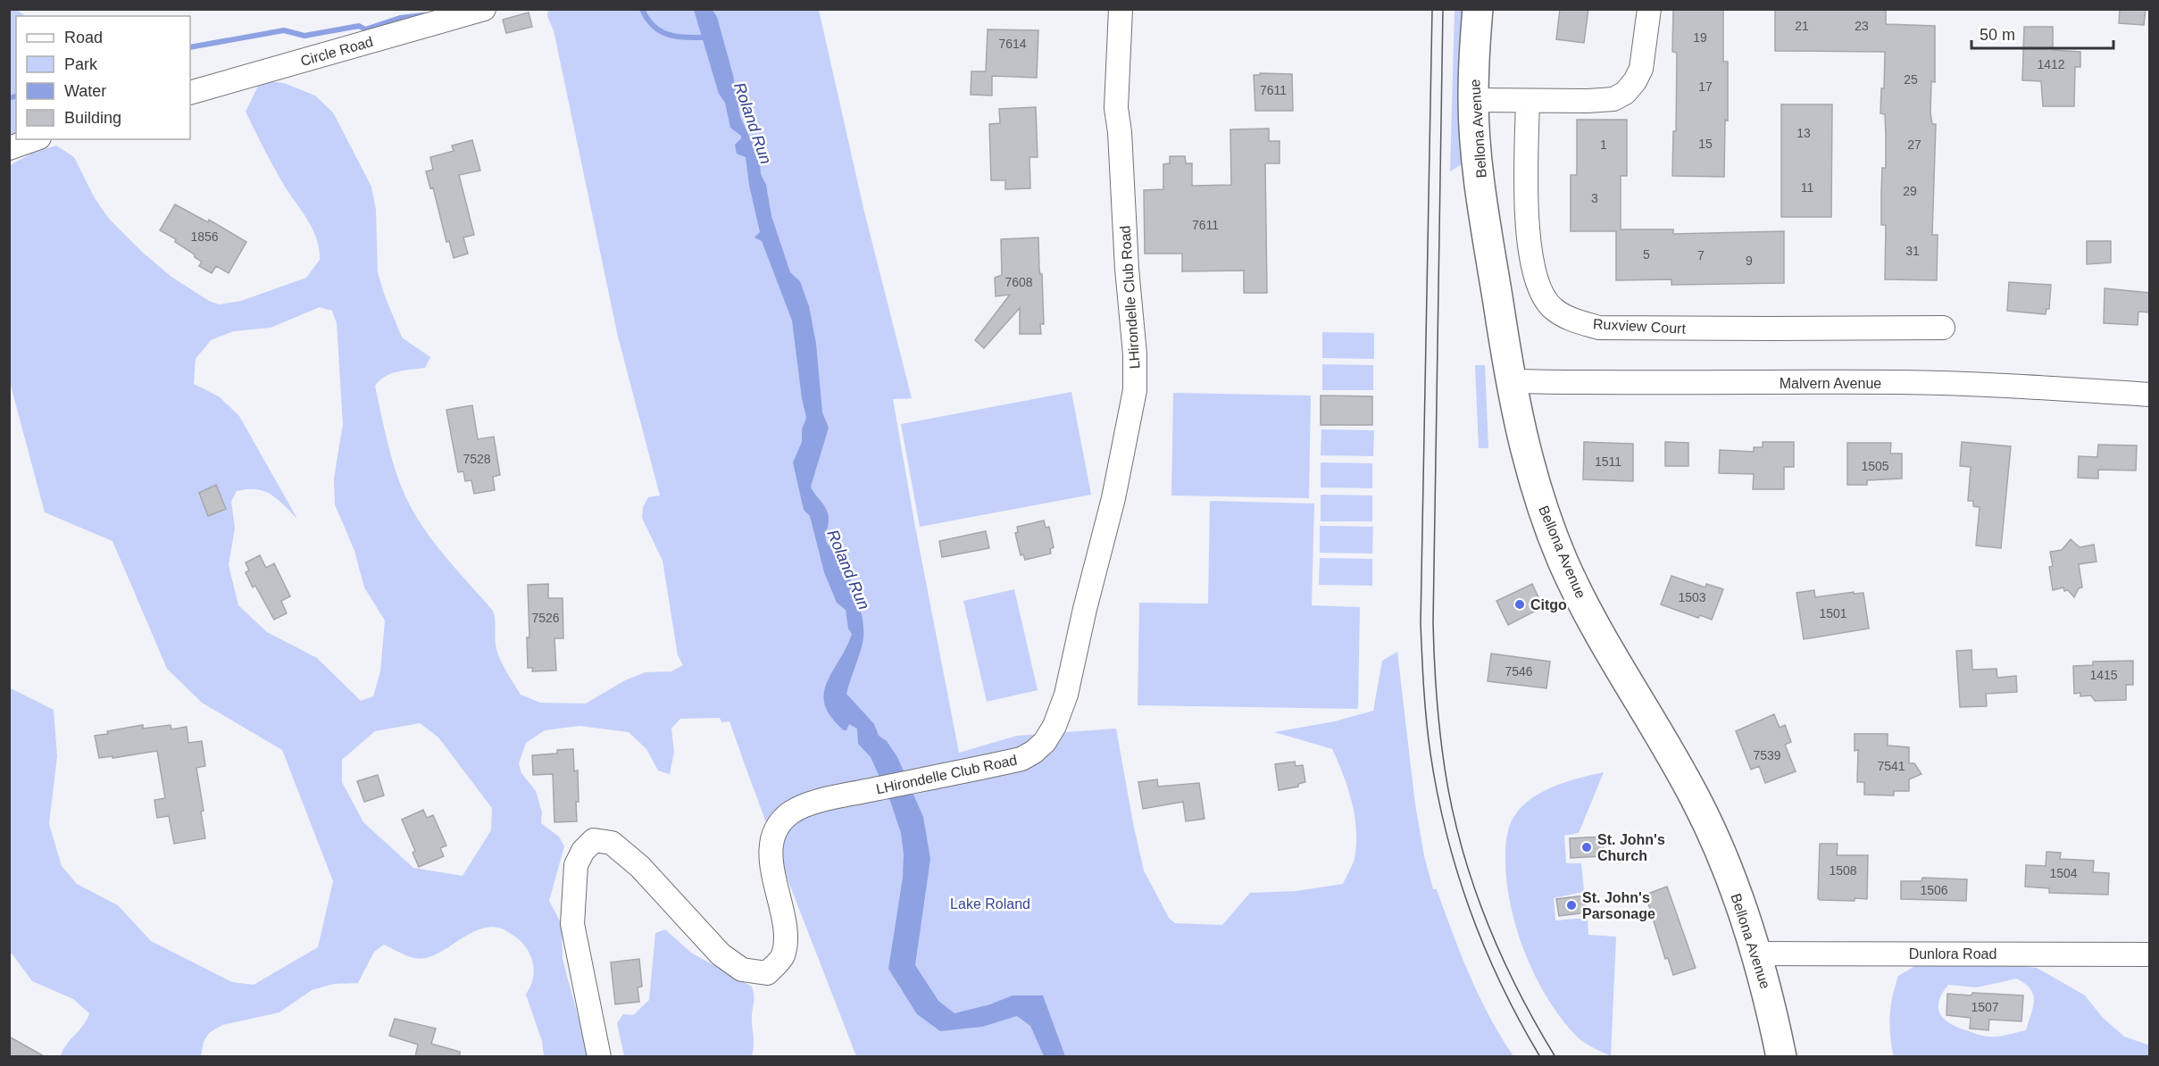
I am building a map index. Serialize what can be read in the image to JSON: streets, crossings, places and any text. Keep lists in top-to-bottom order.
{
  "streets": {
    "main road": ["Bellona Avenue"],
    "street": [
      "Circle Road",
      "LHirondelle Club Road",
      "Ruxview Court",
      "Malvern Avenue",
      "Dunlora Road"
    ]
  },
  "crossings": [
    ["Bellona Avenue", "Malvern Avenue"],
    ["Bellona Avenue", "Dunlora Road"]
  ],
  "water": ["Roland Run"],
  "parks": ["Lake Roland"],
  "places": ["Citgo", "St. John's Church", "St. John's Parsonage"],
  "house_numbers": [
    "21",
    "23",
    "19",
    "7614",
    "1412",
    "25",
    "17",
    "7611",
    "13",
    "15",
    "1",
    "27",
    "11",
    "29",
    "3",
    "7611",
    "1856",
    "31",
    "5",
    "7",
    "9",
    "7608",
    "7528",
    "1511",
    "1505",
    "1503",
    "1501",
    "7526",
    "7546",
    "1415",
    "7539",
    "7541",
    "1508",
    "1504",
    "1506",
    "1507"
  ],
  "legend": [
    "Road",
    "Park",
    "Water",
    "Building"
  ],
  "scale_bar": "50 m"
}
